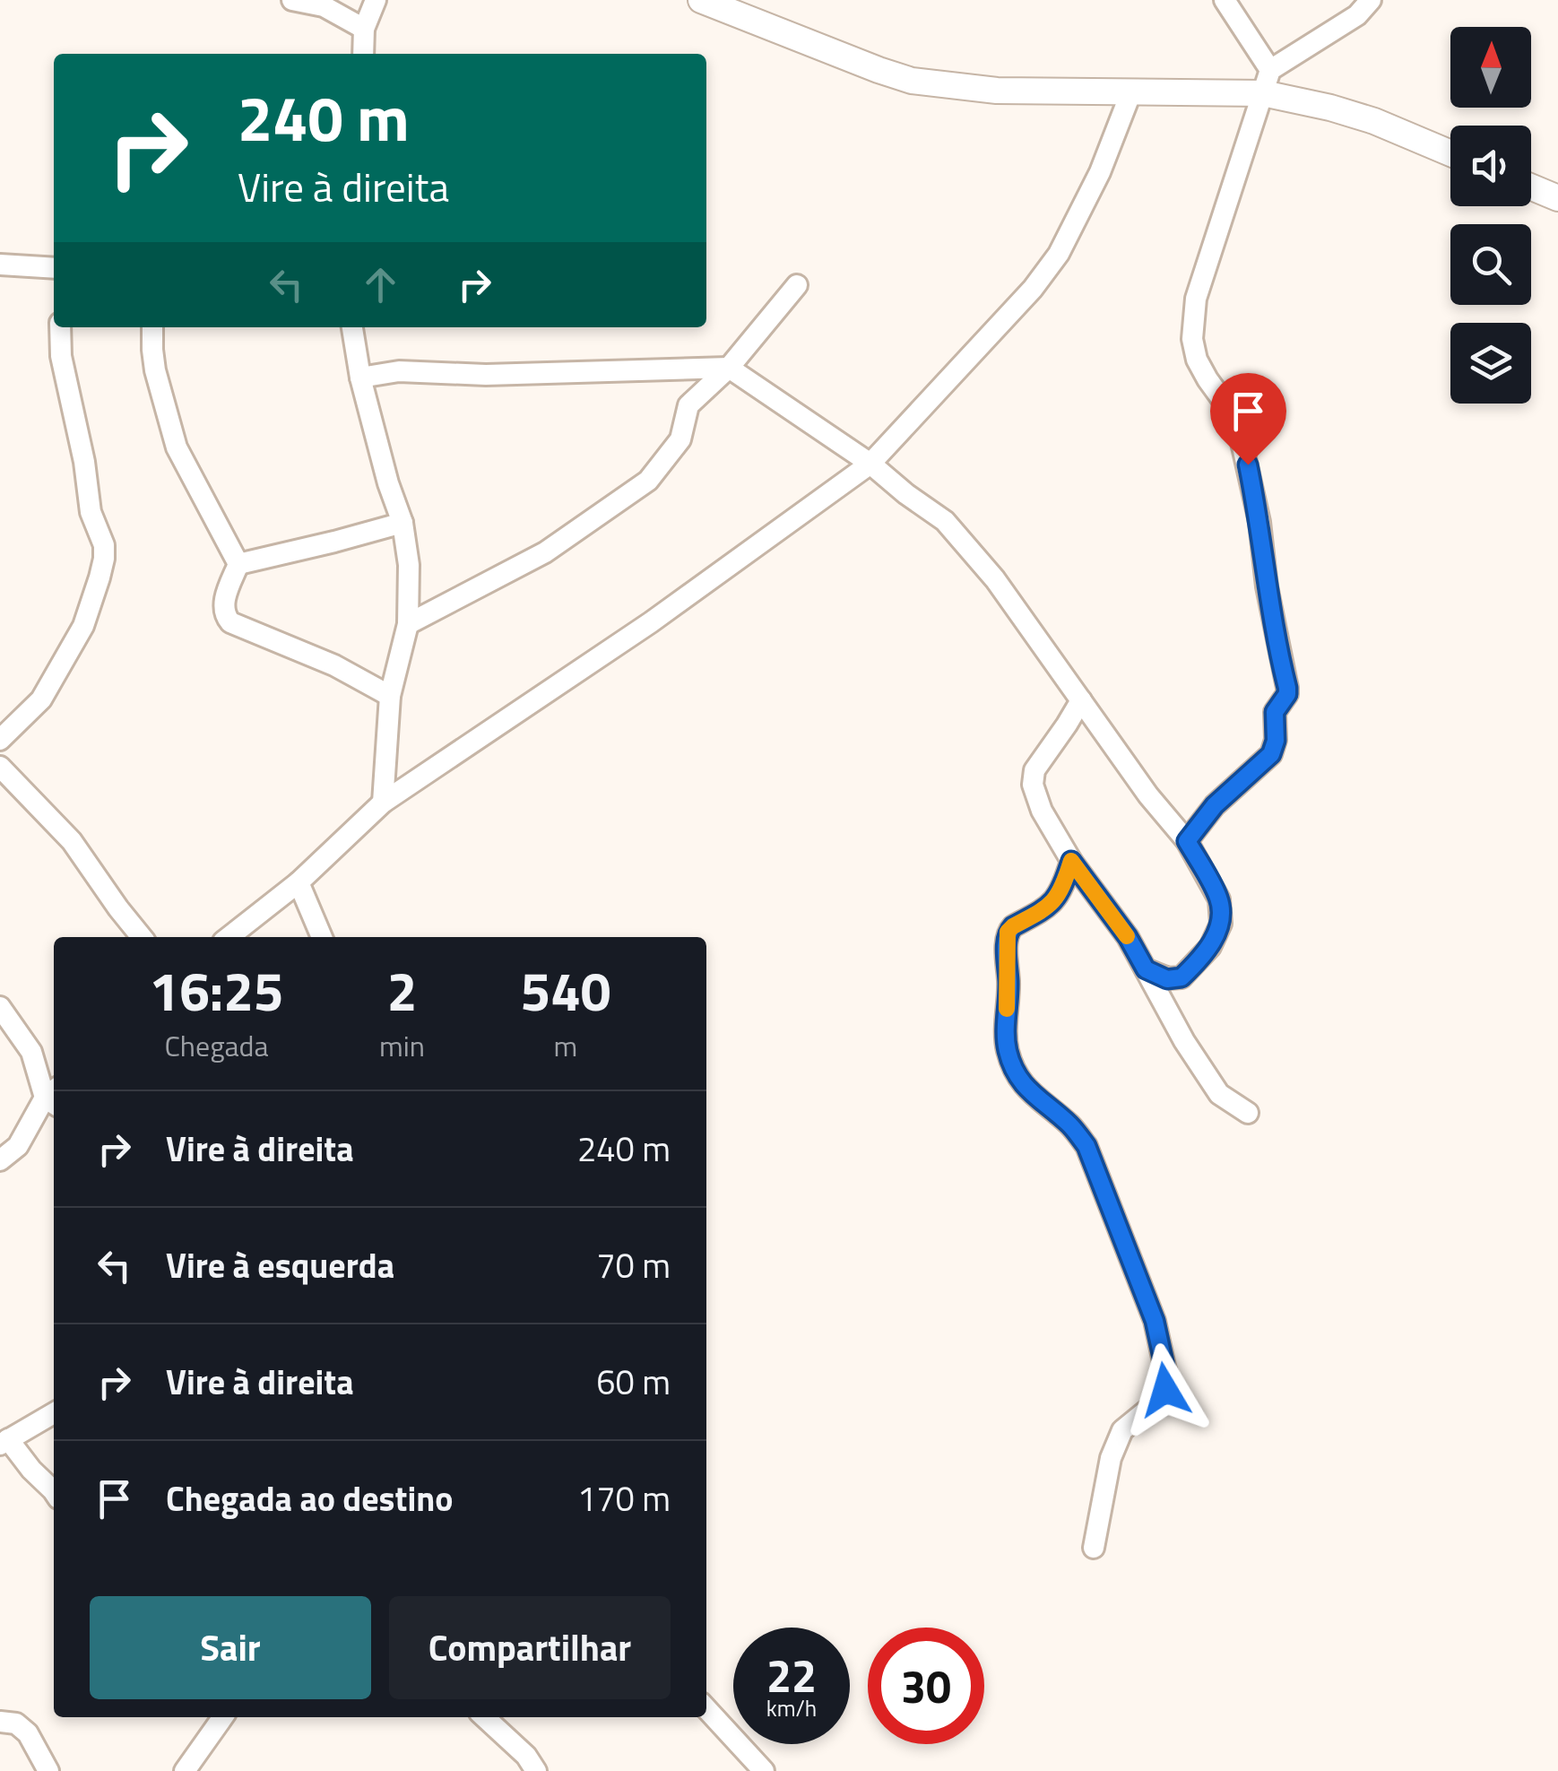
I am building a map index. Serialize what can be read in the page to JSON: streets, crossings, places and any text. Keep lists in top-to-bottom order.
{
  "north": "top",
  "page": {
    "turn": ["240 m", "Vire à direita"],
    "eta": [
      "16:25",
      "Chegada",
      "2",
      "min",
      "540",
      "m"
    ],
    "list": [
      {
        "name": "Vire à direita",
        "value": "240 m"
      },
      {
        "name": "Vire à esquerda",
        "value": "70 m"
      },
      {
        "name": "Vire à direita",
        "value": "60 m"
      },
      {
        "name": "Chegada ao destino",
        "value": "170 m"
      }
    ],
    "buttons": ["Sair", "Compartilhar"],
    "speed": "22 km/h",
    "limit": "30"
  }
}
